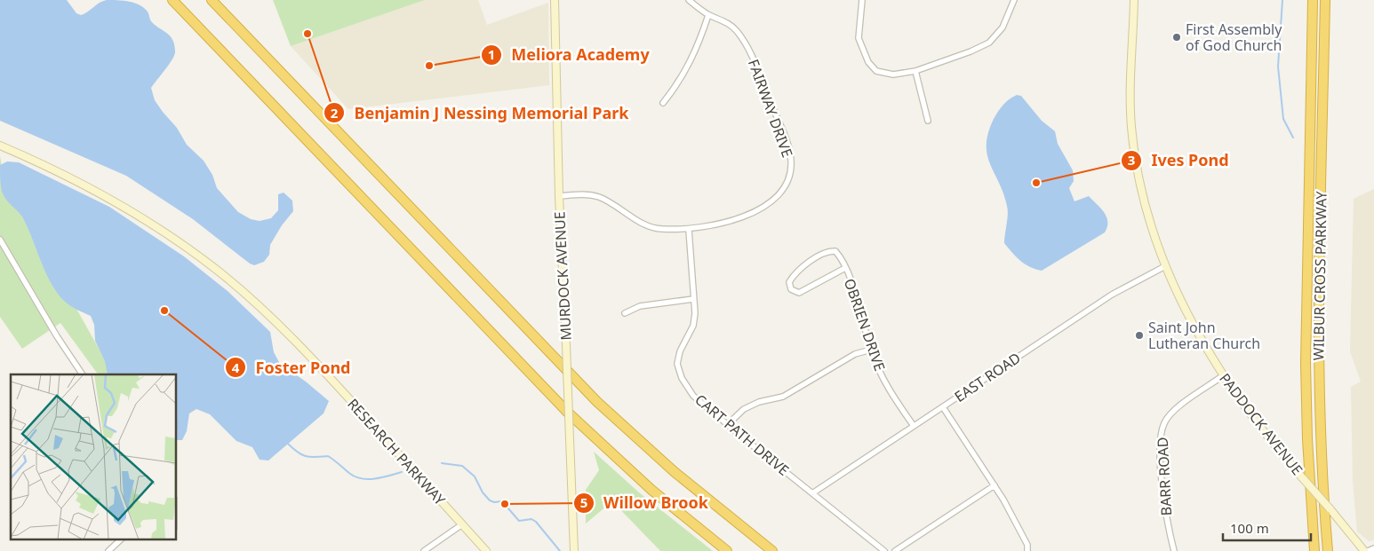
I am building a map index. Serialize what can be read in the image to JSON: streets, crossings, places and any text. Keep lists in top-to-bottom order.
{
  "streets": {
    "highway": ["WILBUR CROSS PARKWAY"],
    "main road": ["MURDOCK AVENUE", "PADDOCK AVENUE", "RESEARCH PARKWAY"],
    "street": [
      "FAIRWAY DRIVE",
      "OBRIEN DRIVE",
      "EAST ROAD",
      "CART PATH DRIVE",
      "BARR ROAD"
    ]
  },
  "crossings": [
    ["FAIRWAY DRIVE", "MURDOCK AVENUE"],
    ["FAIRWAY DRIVE", "CART PATH DRIVE"],
    ["OBRIEN DRIVE", "EAST ROAD"],
    ["EAST ROAD", "PADDOCK AVENUE"],
    ["EAST ROAD", "CART PATH DRIVE"],
    ["PADDOCK AVENUE", "BARR ROAD"]
  ],
  "places": [
    "Benjamin J Nessing Memorial Park",
    "First Assembly of God Church",
    "Meliora Academy",
    "Ives Pond",
    "Foster Pond",
    "Saint John Lutheran Church",
    "Willow Brook"
  ],
  "scale_bar": "100 m"
}
